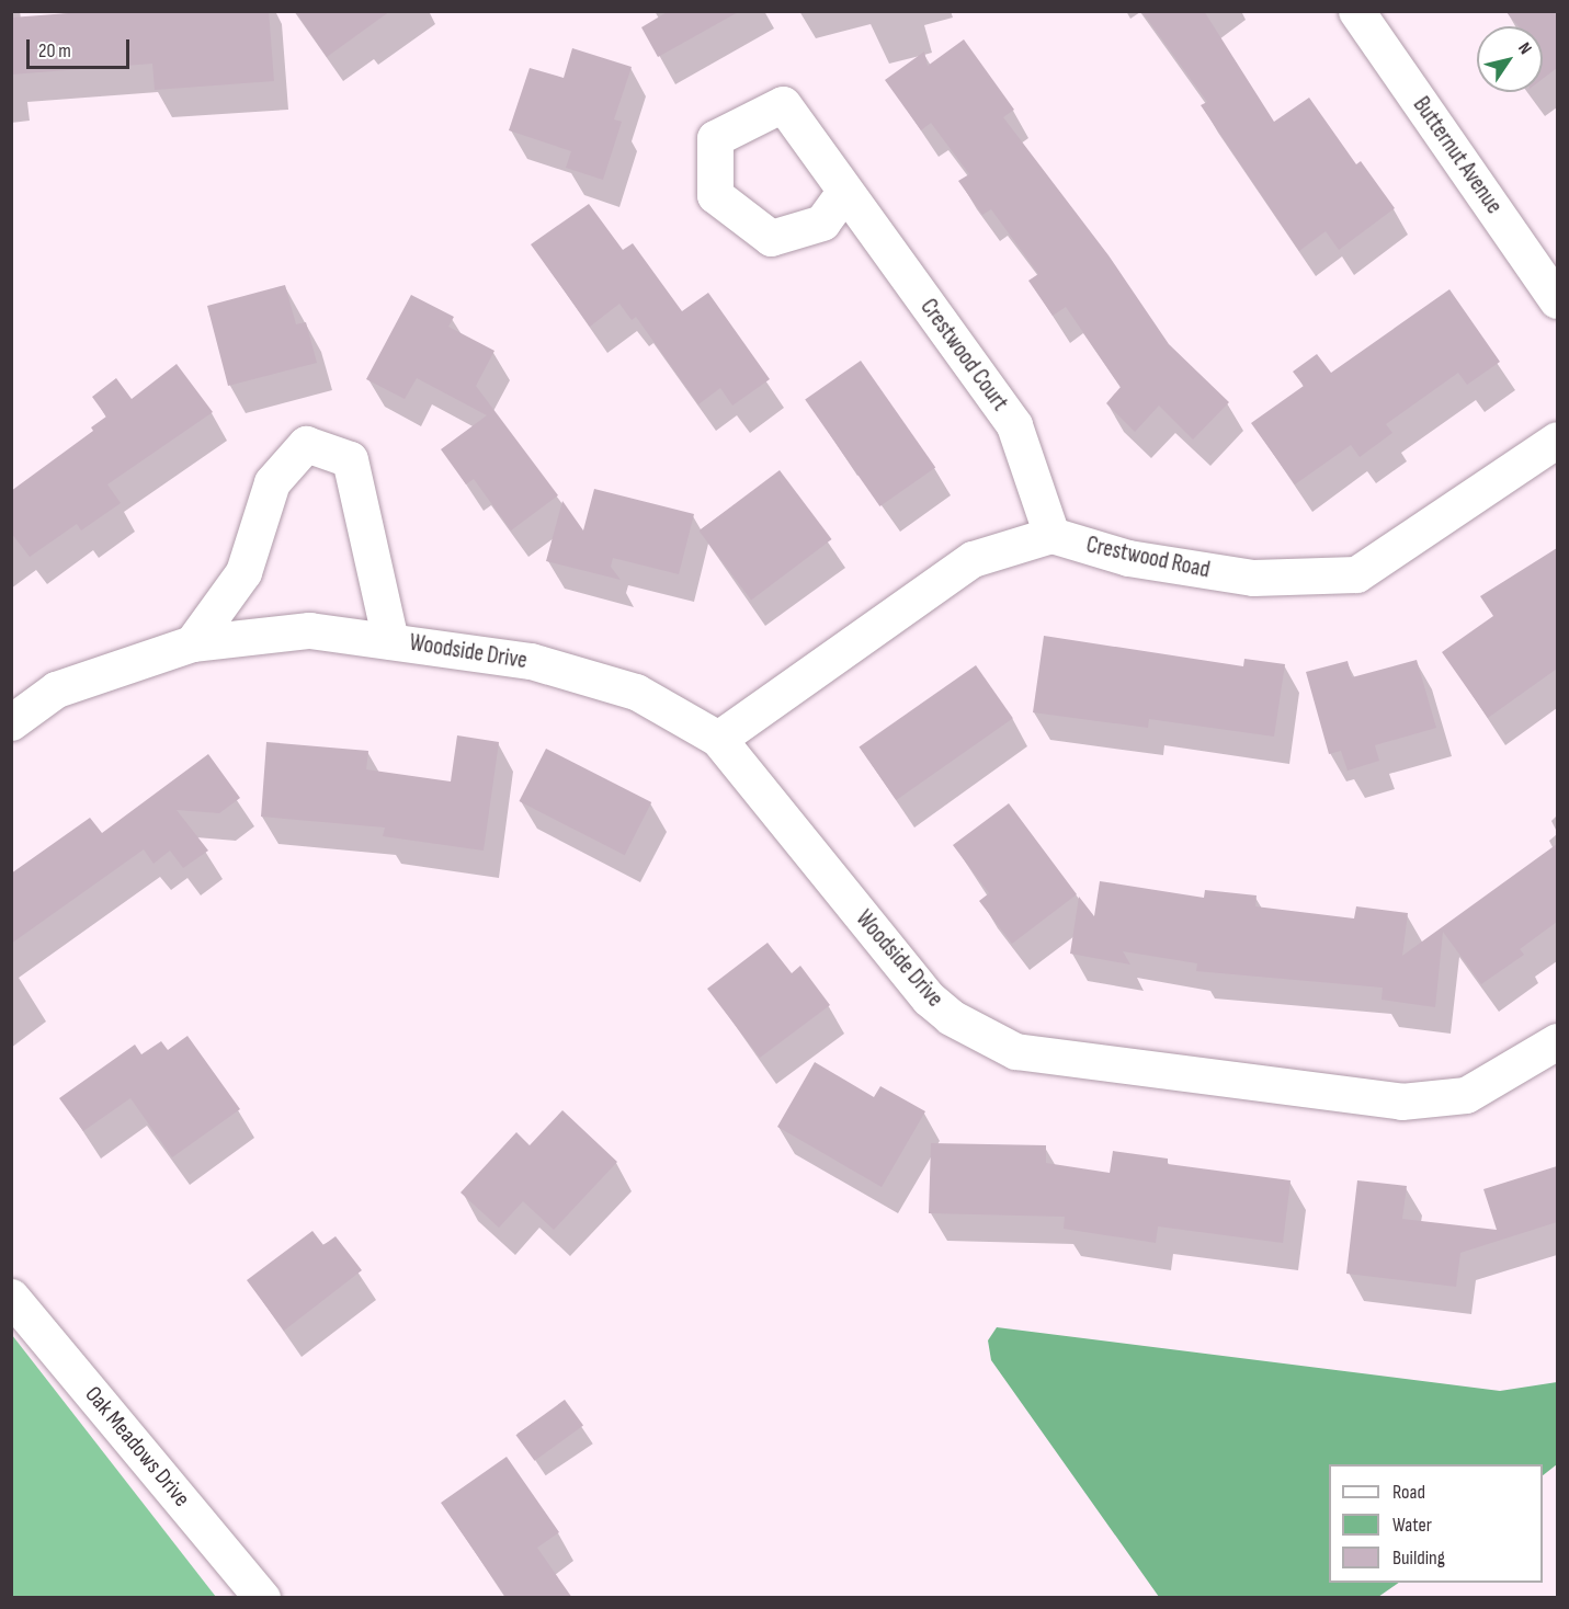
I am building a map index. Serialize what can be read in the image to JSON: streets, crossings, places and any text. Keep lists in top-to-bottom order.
{
  "streets": {
    "street": [
      "Butternut Avenue",
      "Crestwood Court",
      "Crestwood Road",
      "Woodside Drive",
      "Oak Meadows Drive"
    ]
  },
  "crossings": [
    ["Crestwood Court", "Crestwood Road"]
  ],
  "legend": ["Road", "Water", "Building"],
  "scale_bar": "20 m",
  "north": "top right"
}
